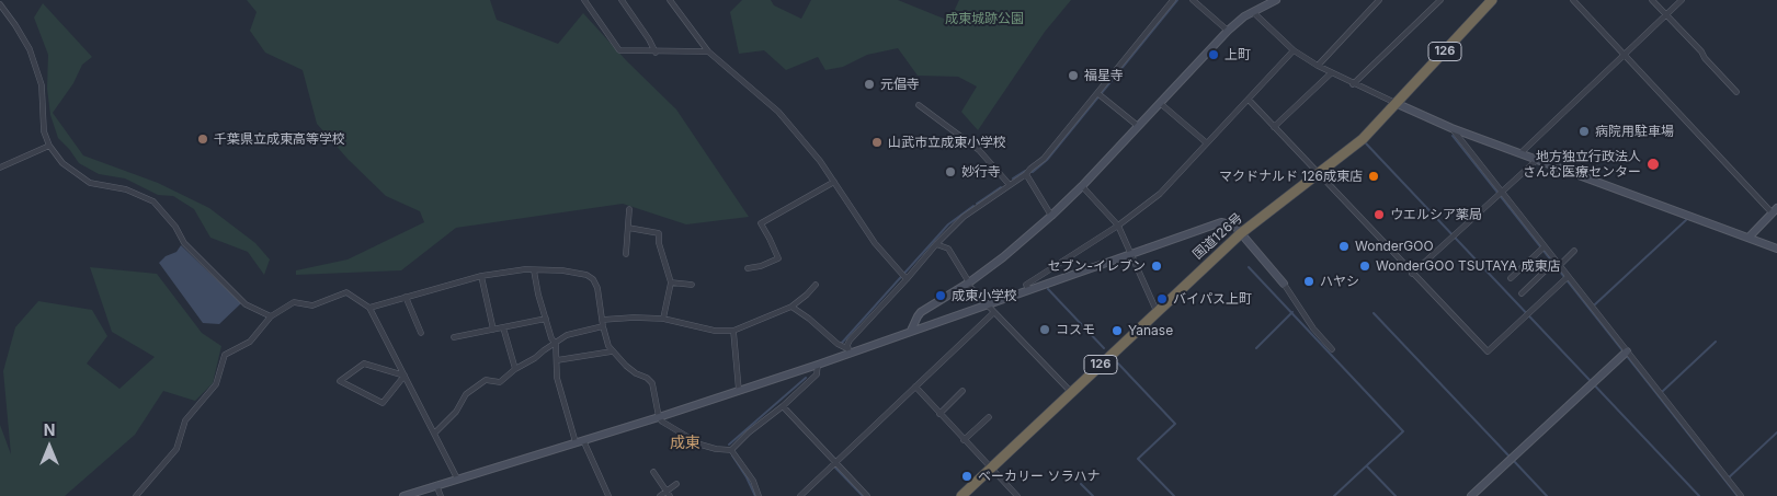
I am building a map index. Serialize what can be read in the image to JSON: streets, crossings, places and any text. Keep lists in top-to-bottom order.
{
  "streets": {
    "highway": ["126", "国道126号"]
  },
  "districts": ["成東"],
  "parks": ["成東城跡公園"],
  "places": [
    "上町",
    "福星寺",
    "元倡寺",
    "病院用駐車場",
    "千葉県立成東高等学校",
    "山武市立成東小学校",
    "地方独立行政法人 さんむ医療センター",
    "妙行寺",
    "マクドナルド 126成東店",
    "ウエルシア薬局",
    "WonderGOO",
    "セブン-イレブン",
    "WonderGOO TSUTAYA 成東店",
    "ハヤシ",
    "成東小学校",
    "バイパス上町",
    "コスモ",
    "Yanase",
    "ベーカリー ソラハナ"
  ],
  "north": "top"
}
